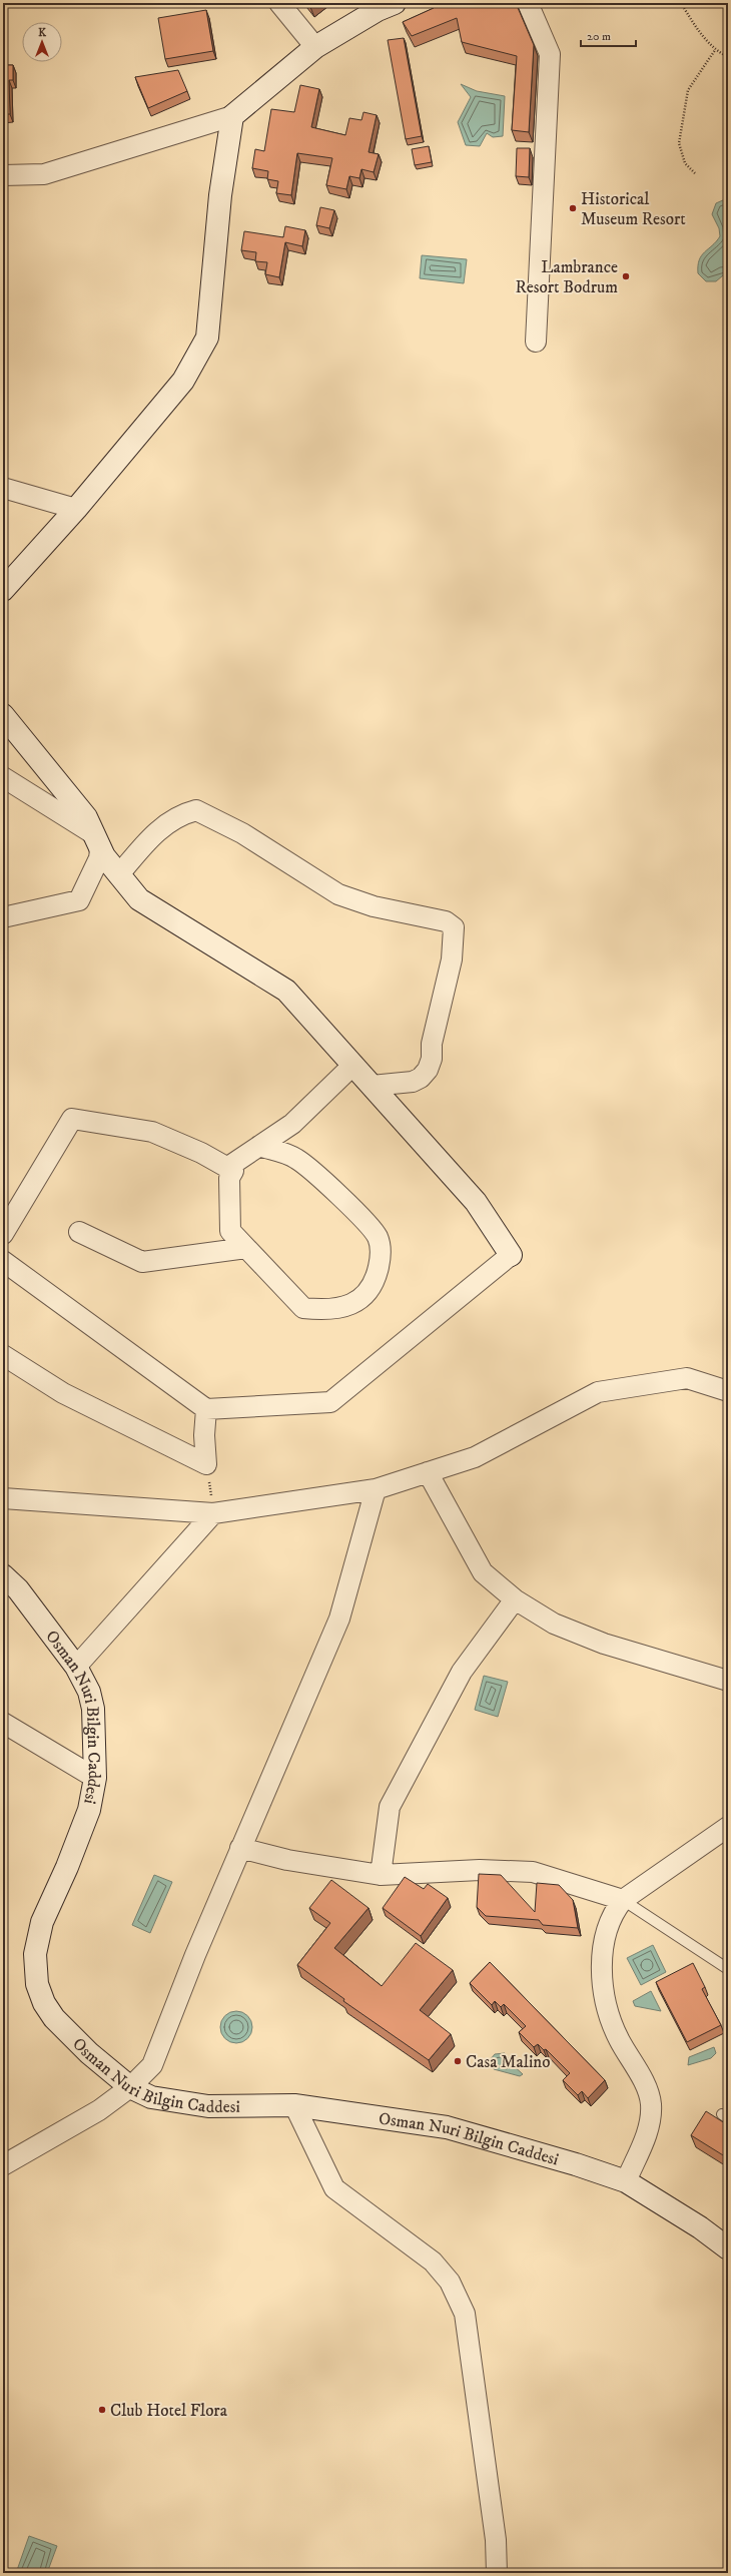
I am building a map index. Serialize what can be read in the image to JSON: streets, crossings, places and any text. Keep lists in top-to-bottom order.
{
  "streets": {
    "street": ["Osman Nuri Bilgin Caddesi"]
  },
  "places": [
    "Historical Museum Resort",
    "Lambrance Resort Bodrum",
    "Casa Malino",
    "Club Hotel Flora"
  ],
  "scale_bar": "20 m",
  "north": "top"
}
